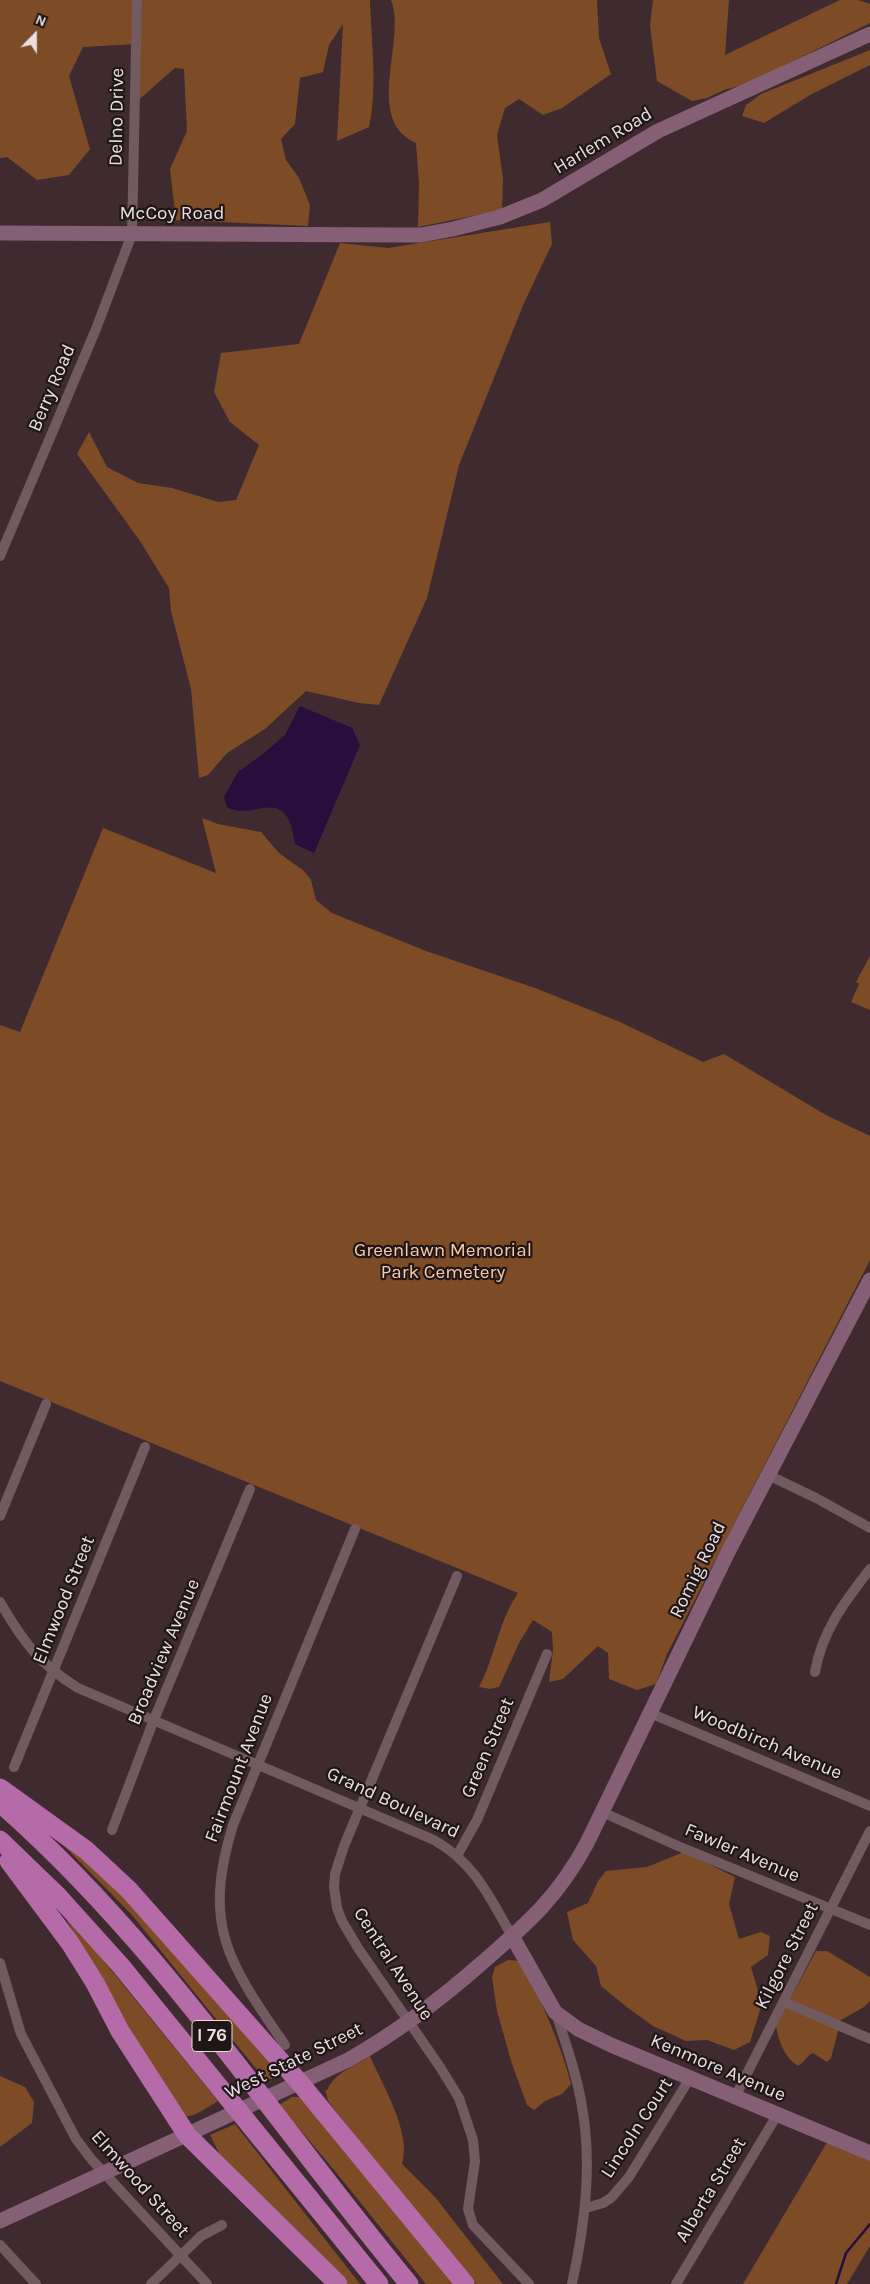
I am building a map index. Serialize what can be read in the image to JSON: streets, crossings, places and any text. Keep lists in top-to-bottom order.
{
  "streets": {
    "highway": ["I 76"],
    "street": [
      "Delno Drive",
      "Harlem Road",
      "McCoy Road",
      "Berry Road",
      "Romig Road",
      "Elmwood Street",
      "Broadview Avenue",
      "Woodbirch Avenue",
      "Green Street",
      "Fairmount Avenue",
      "Grand Boulevard",
      "Fawler Avenue",
      "Kilgore Street",
      "Central Avenue",
      "West State Street",
      "Kenmore Avenue",
      "Lincoln Court",
      "Alberta Street"
    ]
  },
  "crossings": [
    ["Delno Drive", "McCoy Road"],
    ["Delno Drive", "Berry Road"],
    ["Harlem Road", "McCoy Road"],
    ["McCoy Road", "Berry Road"],
    ["Romig Road", "Woodbirch Avenue"],
    ["Romig Road", "Fawler Avenue"],
    ["Romig Road", "West State Street"],
    ["Elmwood Street", "Grand Boulevard"],
    ["Elmwood Street", "West State Street"],
    ["Broadview Avenue", "Grand Boulevard"],
    ["Green Street", "Grand Boulevard"],
    ["Fairmount Avenue", "Grand Boulevard"],
    ["Grand Boulevard", "Central Avenue"],
    ["Grand Boulevard", "West State Street"],
    ["Grand Boulevard", "Kenmore Avenue"],
    ["Grand Boulevard", "Lincoln Court"],
    ["Fawler Avenue", "Kilgore Street"],
    ["Kilgore Street", "Kenmore Avenue"],
    ["Central Avenue", "West State Street"],
    ["Kenmore Avenue", "Lincoln Court"],
    ["Kenmore Avenue", "Alberta Street"]
  ],
  "parks": ["Greenlawn Memorial Park Cemetery"],
  "north": "top"
}
